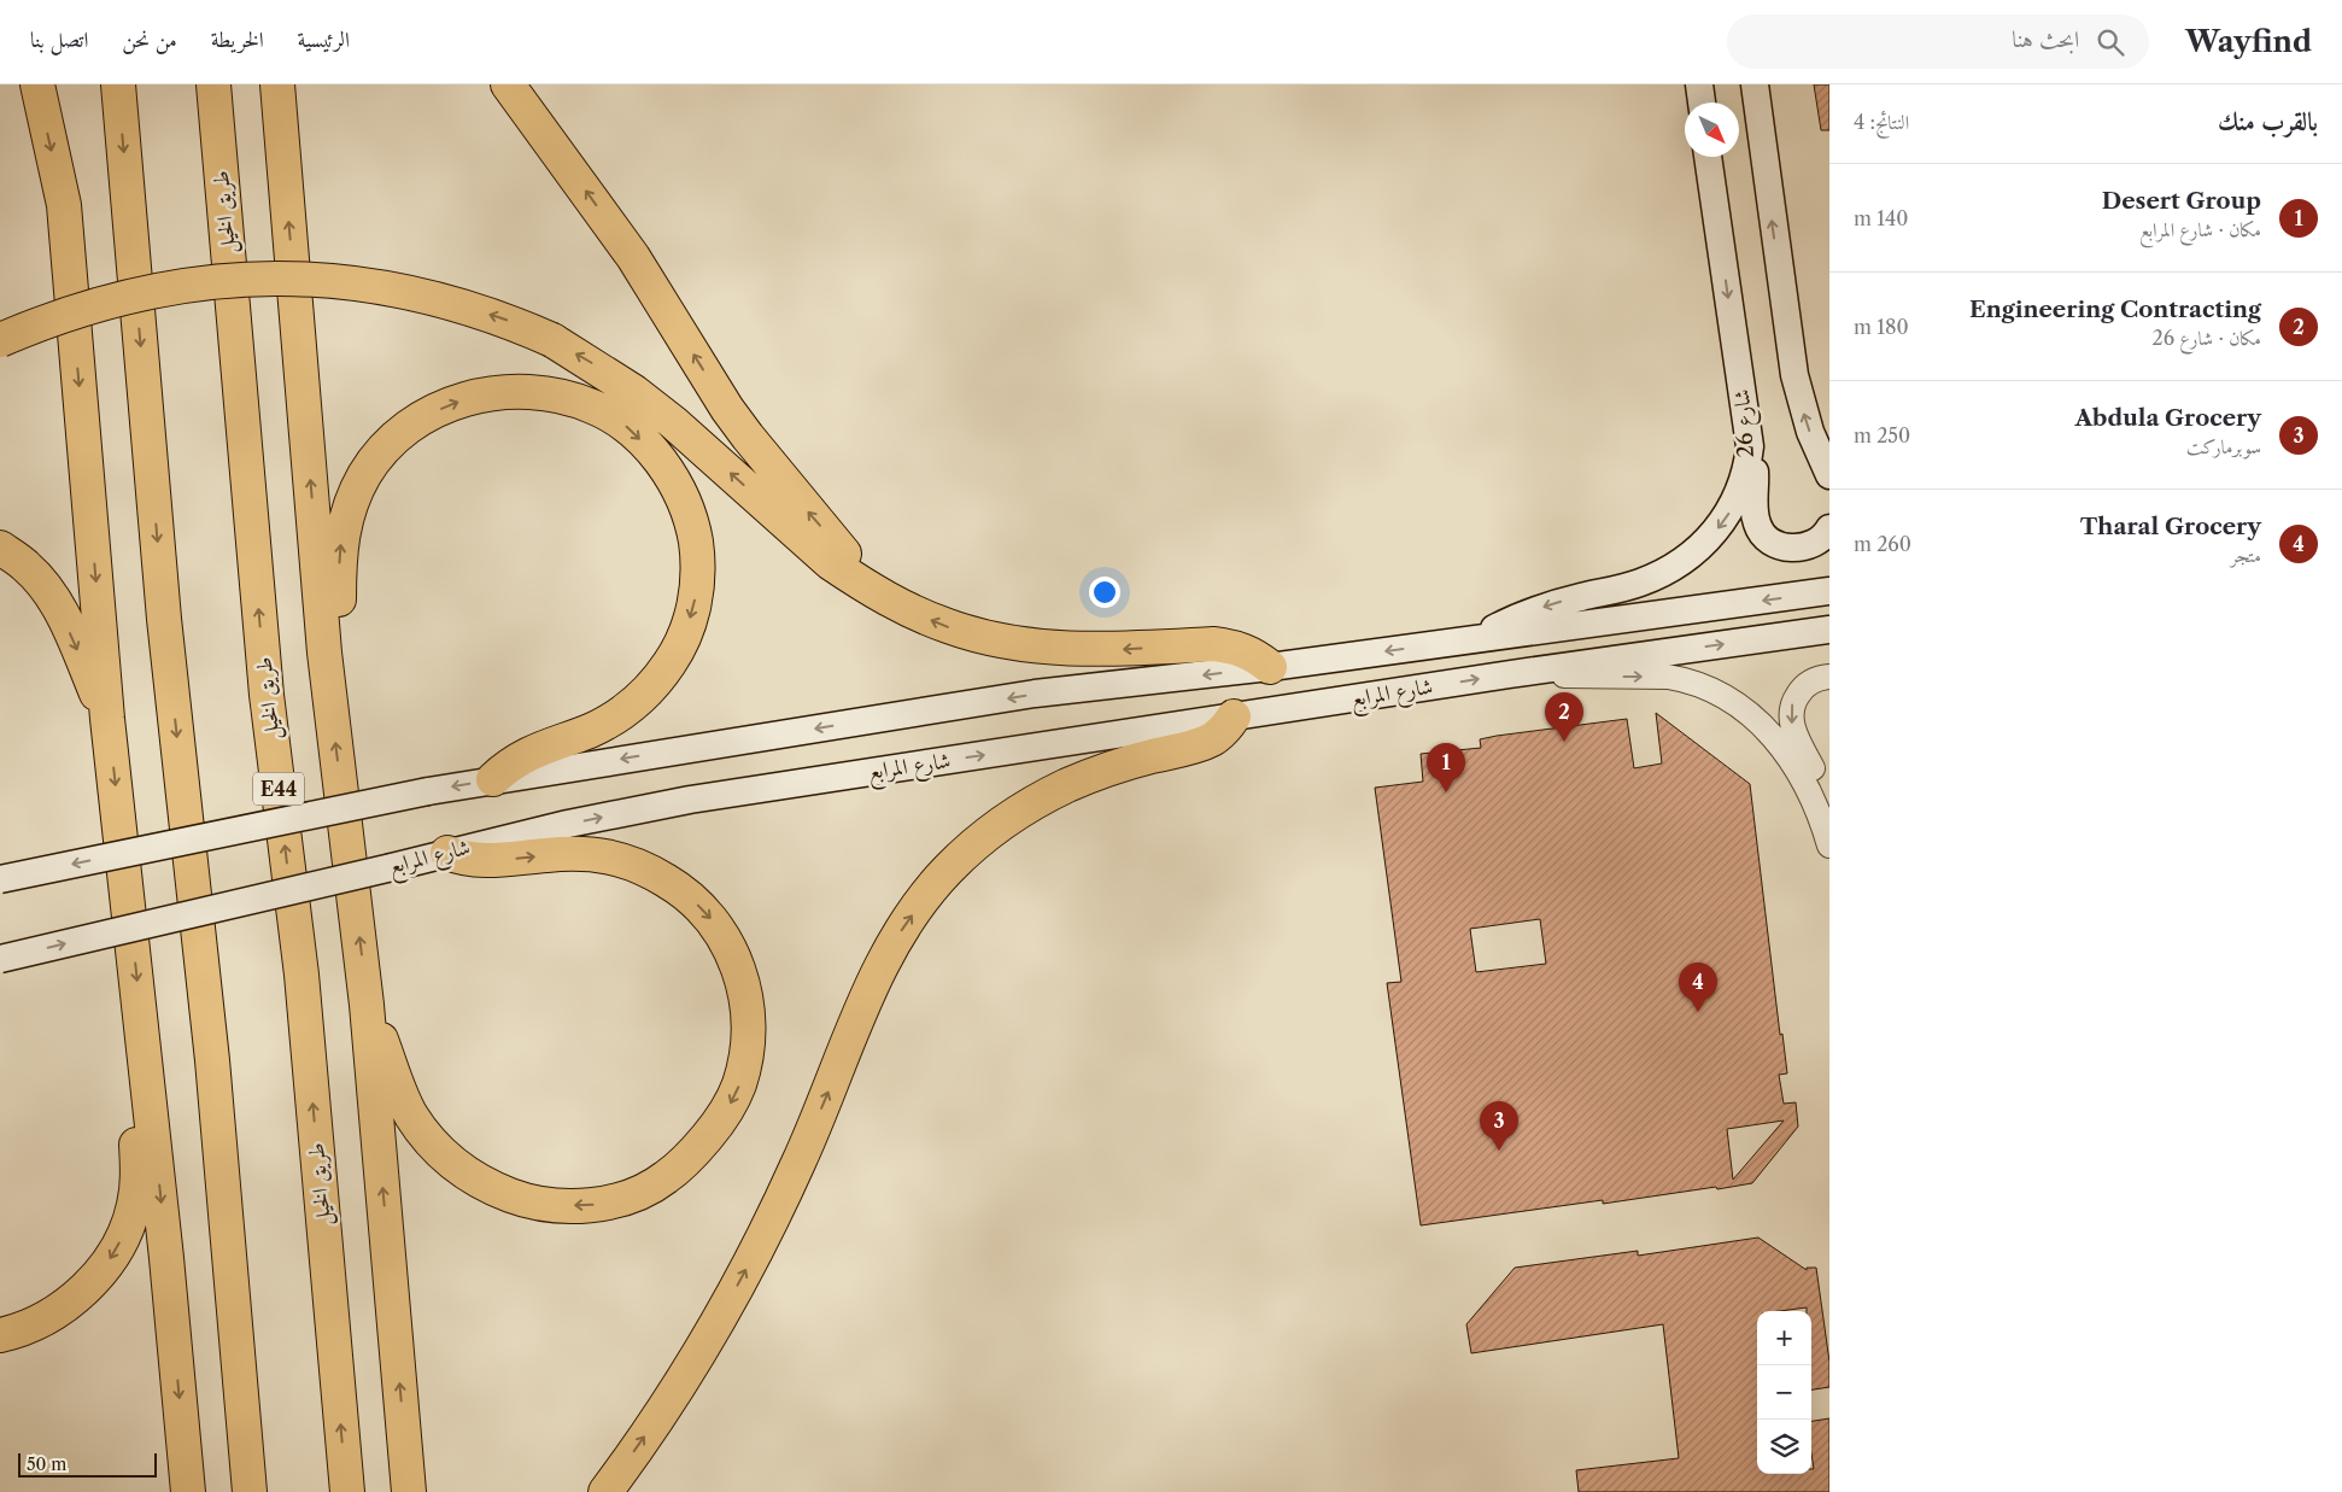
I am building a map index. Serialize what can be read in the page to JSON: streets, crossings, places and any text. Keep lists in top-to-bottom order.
{
  "streets": {
    "highway": ["طريق الخيل", "E44"],
    "main road": ["شارع 26", "شارع المرابع"]
  },
  "crossings": [
    ["شارع 26", "شارع المرابع"]
  ],
  "one_way": ["شارع 26"],
  "scale_bar": "50 m",
  "north": "bottom right",
  "page": {
    "header": "Wayfind",
    "search": "ابحث هنا",
    "nav": [
      "الرئيسية",
      "الخريطة",
      "من نحن",
      "اتصل بنا"
    ],
    "heading": ["بالقرب منك", "النتائج: 4"],
    "list": [
      {
        "mark": "1",
        "name": "Desert Group",
        "note": "مكان · شارع المرابع",
        "value": "140 m"
      },
      {
        "mark": "2",
        "name": "Engineering Contracting",
        "note": "مكان · شارع 26",
        "value": "180 m"
      },
      {
        "mark": "3",
        "name": "Abdula Grocery",
        "note": "سوبرماركت",
        "value": "250 m"
      },
      {
        "mark": "4",
        "name": "Tharal Grocery",
        "note": "متجر",
        "value": "260 m"
      }
    ],
    "pins": [
      "2",
      "1",
      "4",
      "3"
    ],
    "map_buttons": ["+", "−"],
    "scale": "50 m"
  }
}
